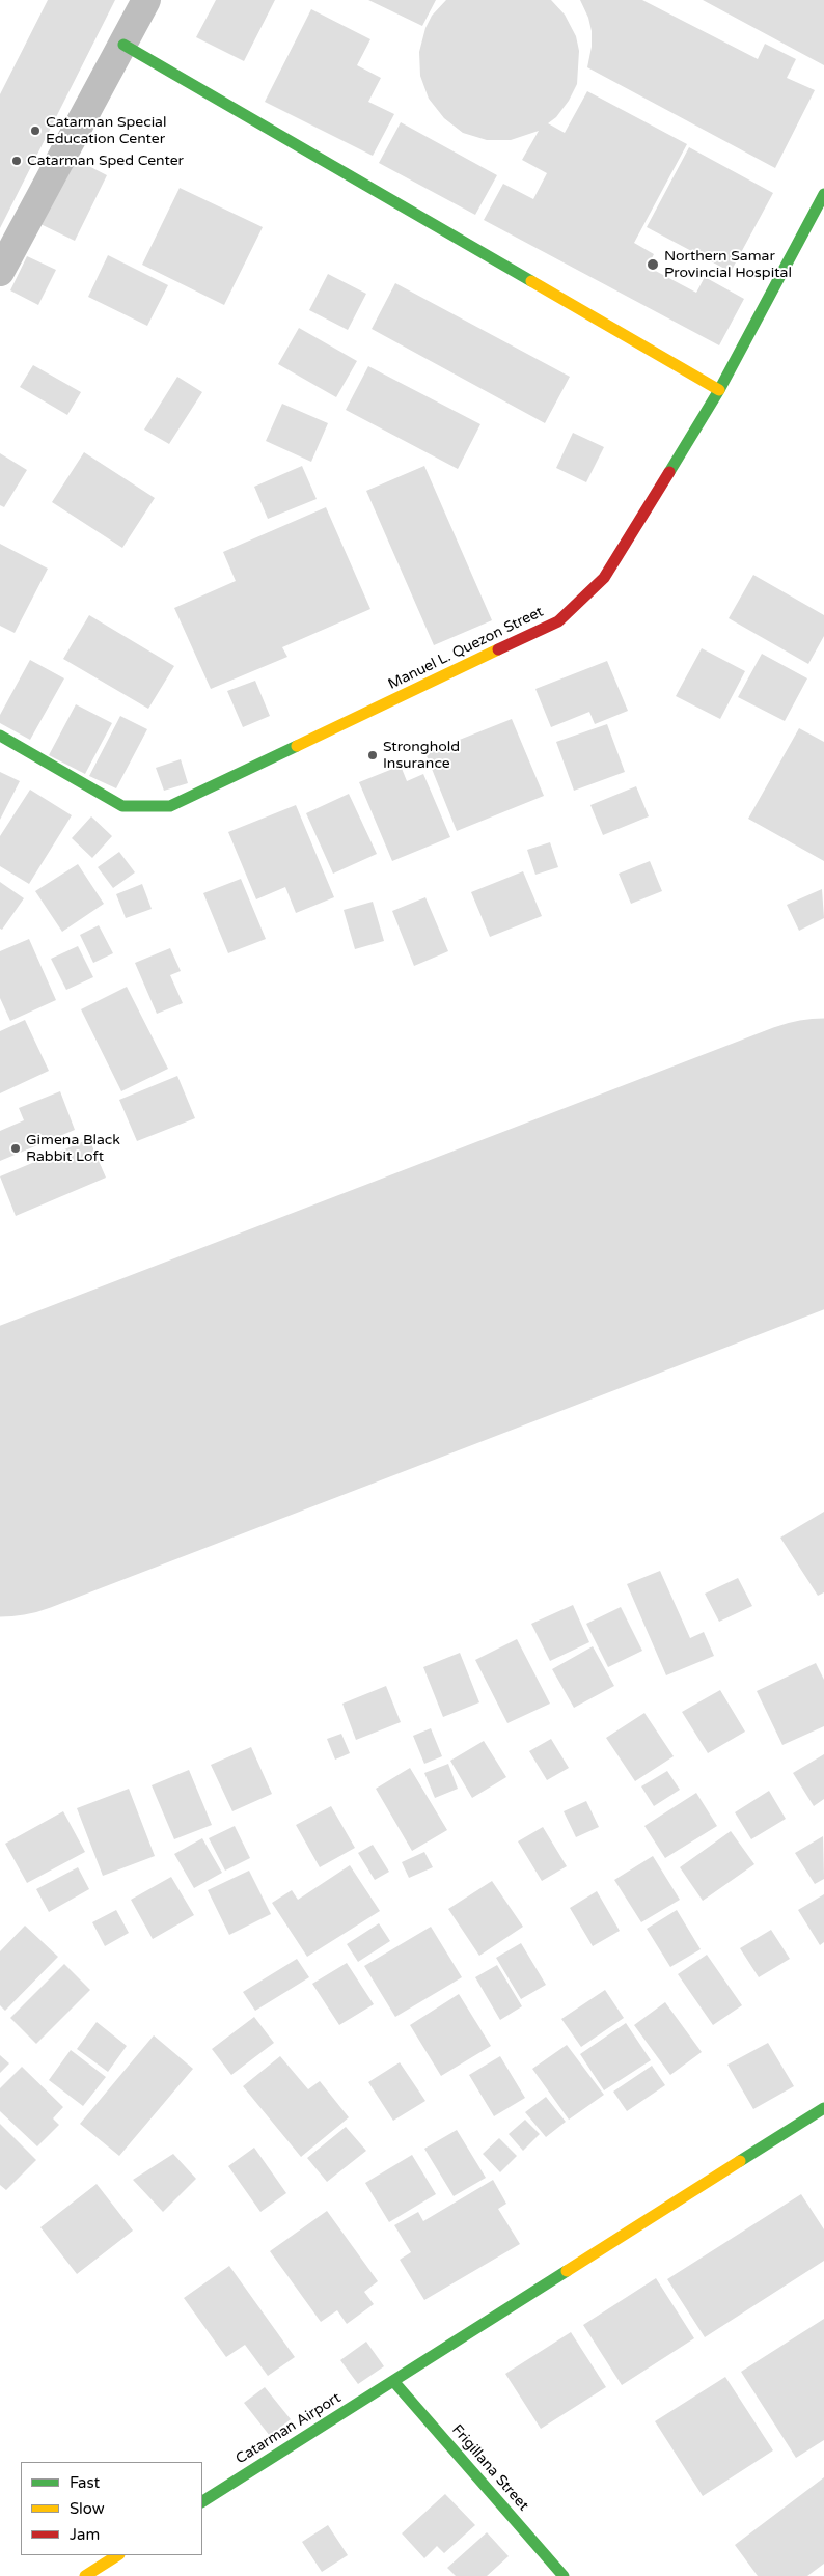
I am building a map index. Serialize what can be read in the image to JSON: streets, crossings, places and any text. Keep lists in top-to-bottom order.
{
  "streets": {
    "street": ["Manuel L. Quezon Street", "Catarman Airport", "Frigillana Street"]
  },
  "crossings": [
    ["Catarman Airport", "Frigillana Street"]
  ],
  "places": [
    "Catarman Special Education Center",
    "Catarman Sped Center",
    "Northern Samar Provincial Hospital",
    "Stronghold Insurance",
    "Gimena Black Rabbit Loft"
  ],
  "legend": ["Fast", "Slow", "Jam"]
}
